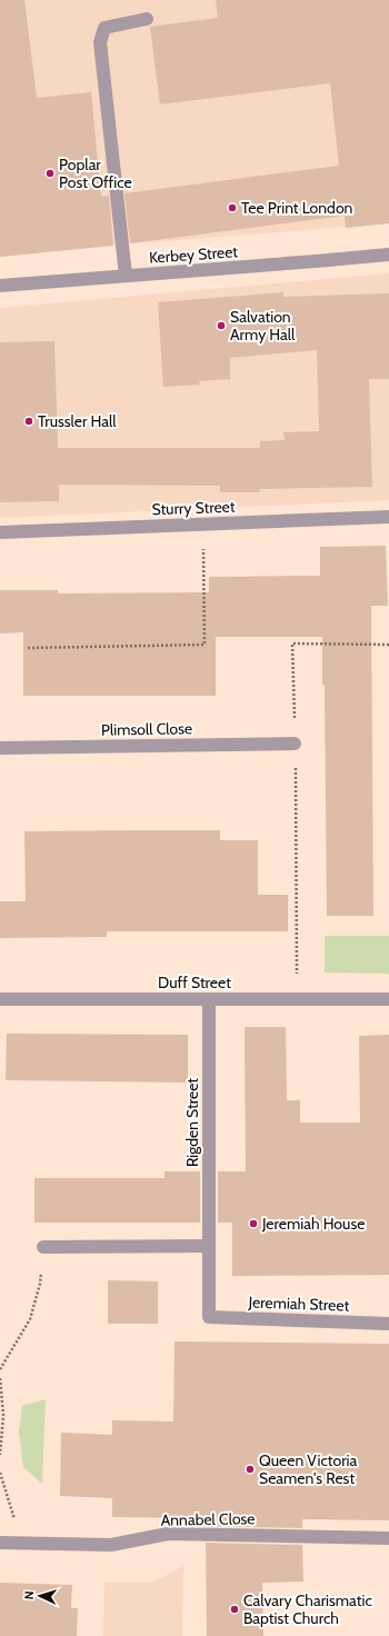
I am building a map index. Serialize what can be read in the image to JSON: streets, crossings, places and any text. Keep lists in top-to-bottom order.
{
  "streets": {
    "street": [
      "Kerbey Street",
      "Sturry Street",
      "Plimsoll Close",
      "Duff Street",
      "Rigden Street",
      "Jeremiah Street",
      "Annabel Close"
    ]
  },
  "crossings": [
    ["Duff Street", "Rigden Street"],
    ["Rigden Street", "Jeremiah Street"]
  ],
  "places": [
    "Poplar Post Office",
    "Tee Print London",
    "Salvation Army Hall",
    "Trussler Hall",
    "Jeremiah House",
    "Queen Victoria Seamen's Rest",
    "Calvary Charismatic Baptist Church"
  ],
  "north": "left"
}
